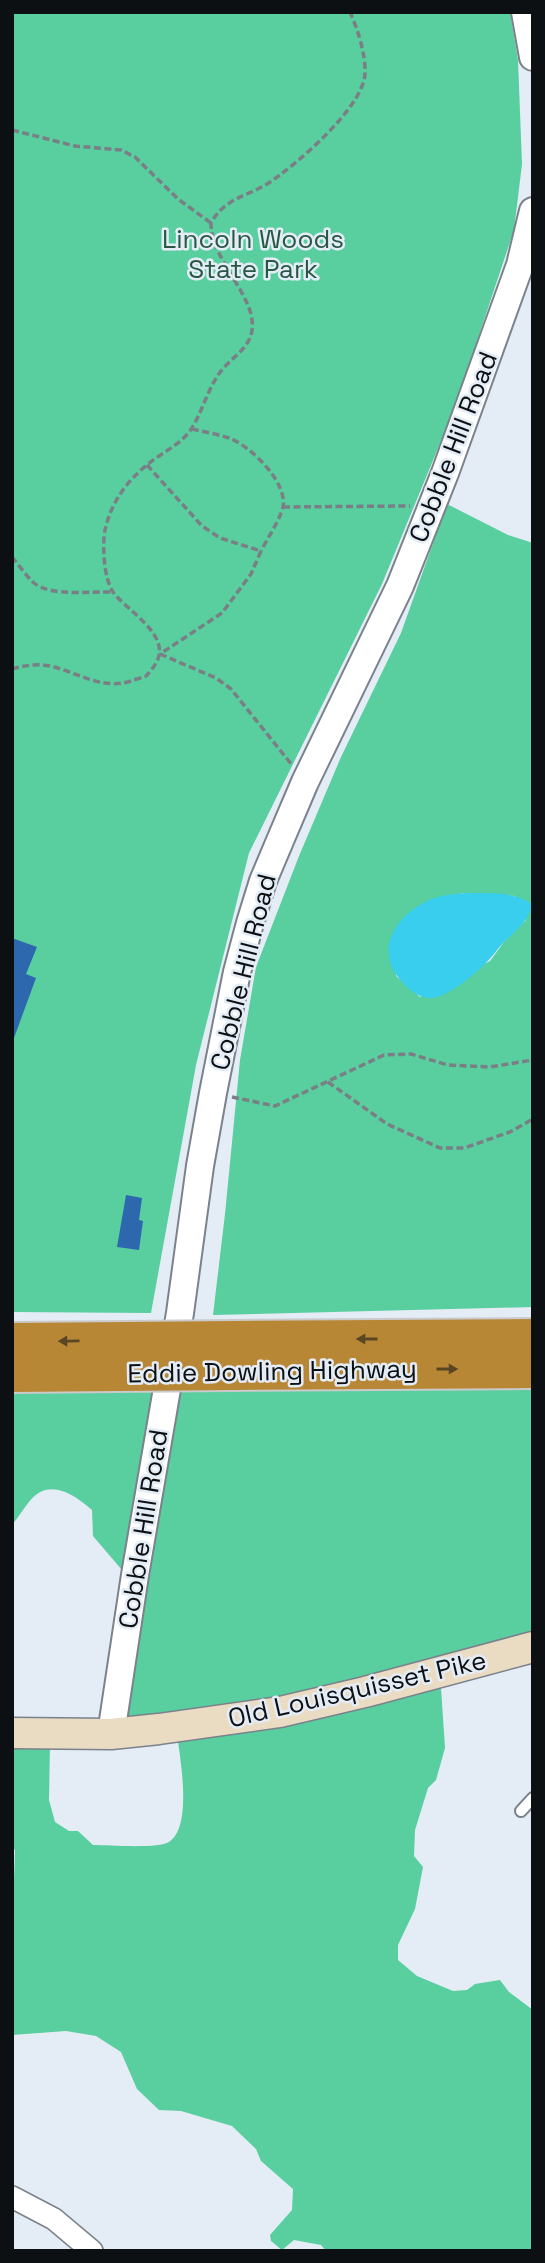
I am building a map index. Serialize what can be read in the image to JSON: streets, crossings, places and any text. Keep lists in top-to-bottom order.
{
  "streets": {
    "highway": ["Eddie Dowling Highway"],
    "main road": ["Old Louisquisset Pike"],
    "street": ["Cobble Hill Road"]
  },
  "crossings": [
    ["Cobble Hill Road", "Old Louisquisset Pike"]
  ],
  "parks": ["Lincoln Woods State Park"]
}
